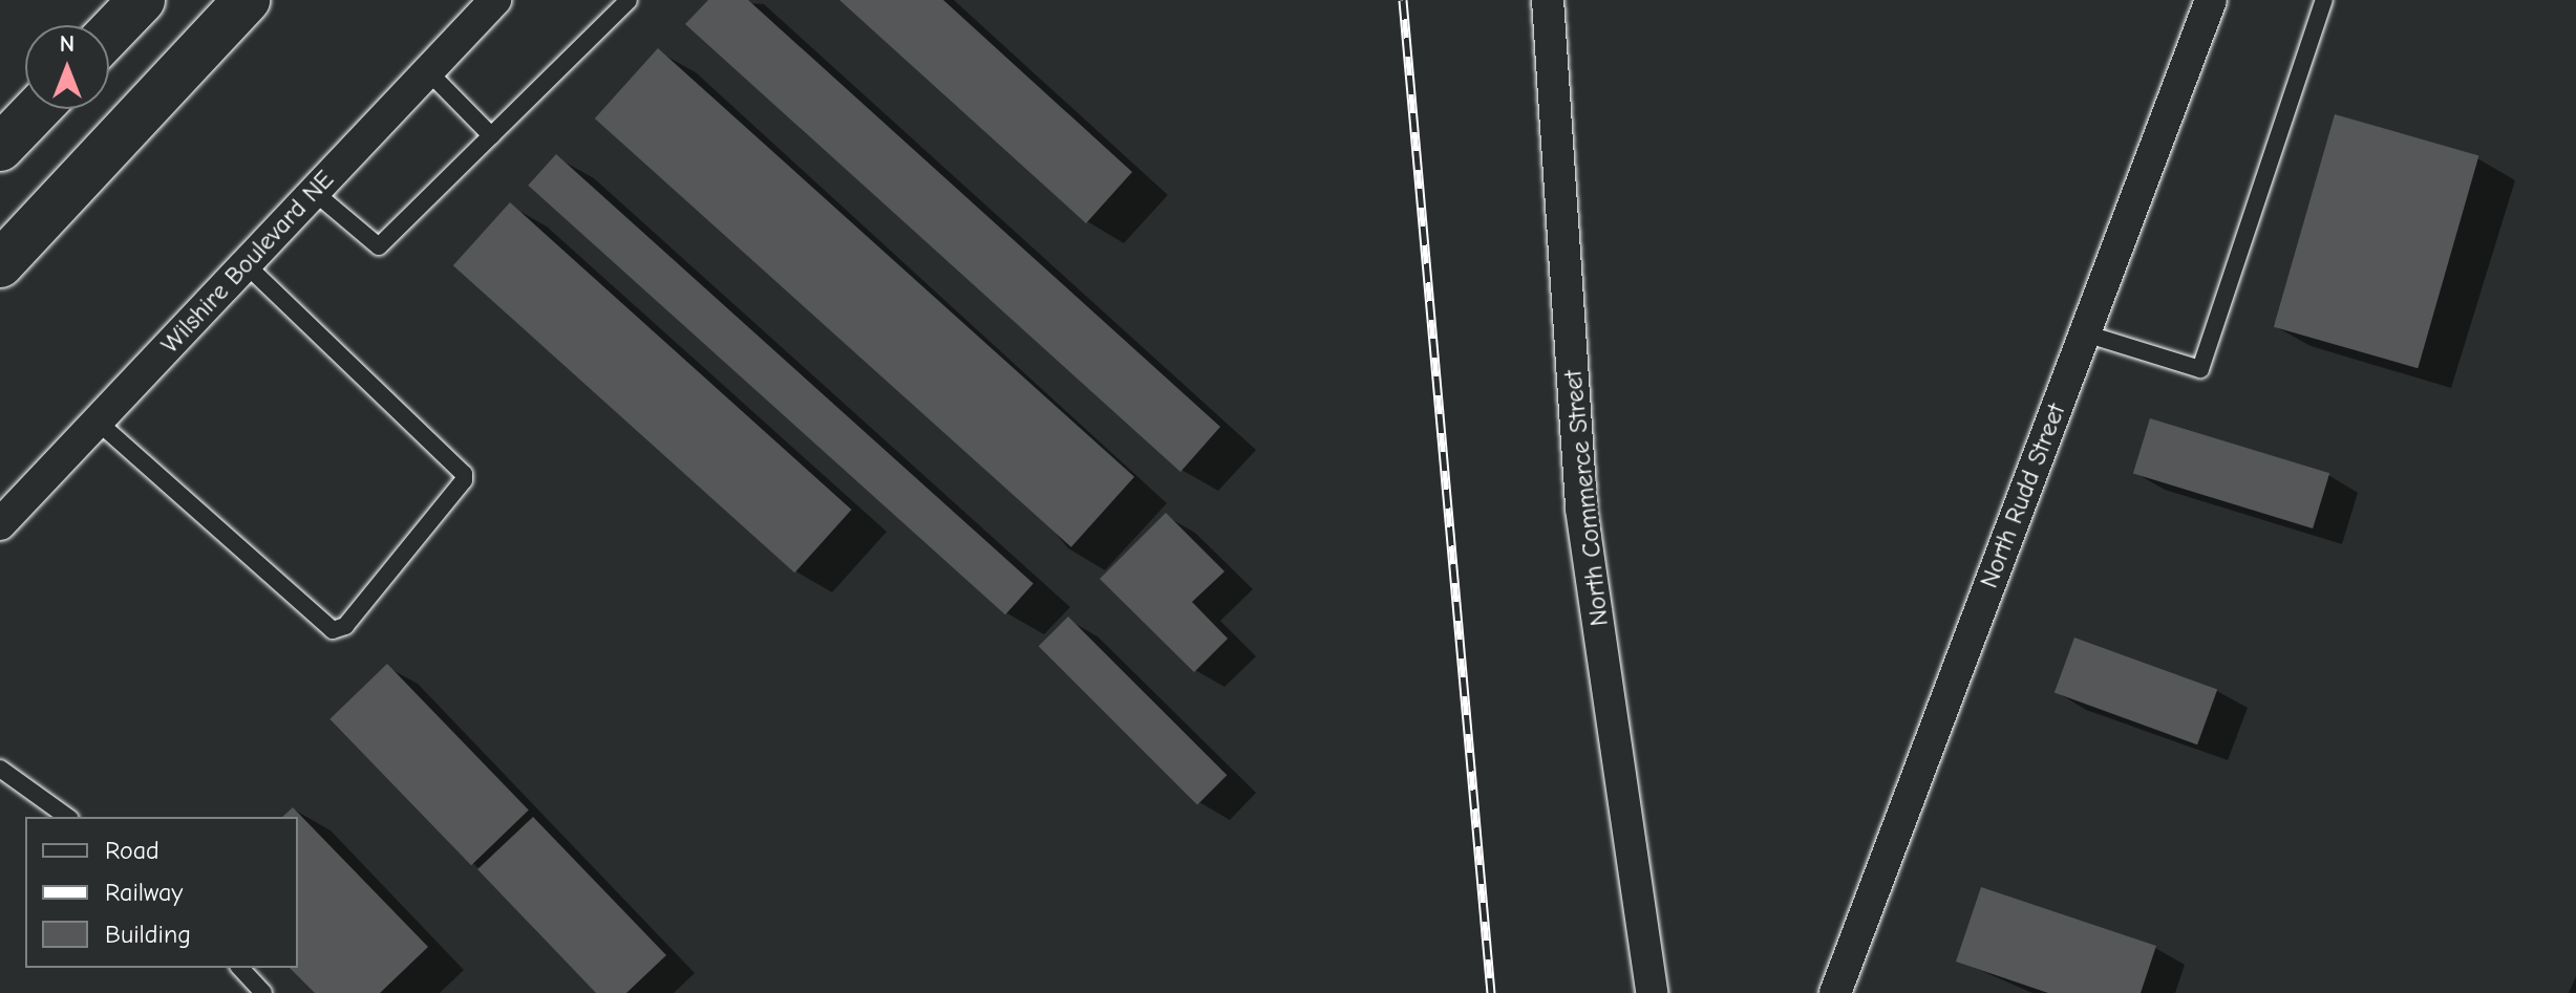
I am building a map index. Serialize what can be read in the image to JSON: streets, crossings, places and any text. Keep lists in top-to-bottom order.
{
  "streets": {
    "street": ["Wilshire Boulevard NE", "North Rudd Street", "North Commerce Street"]
  },
  "legend": ["Road", "Railway", "Building"],
  "north": "top"
}
